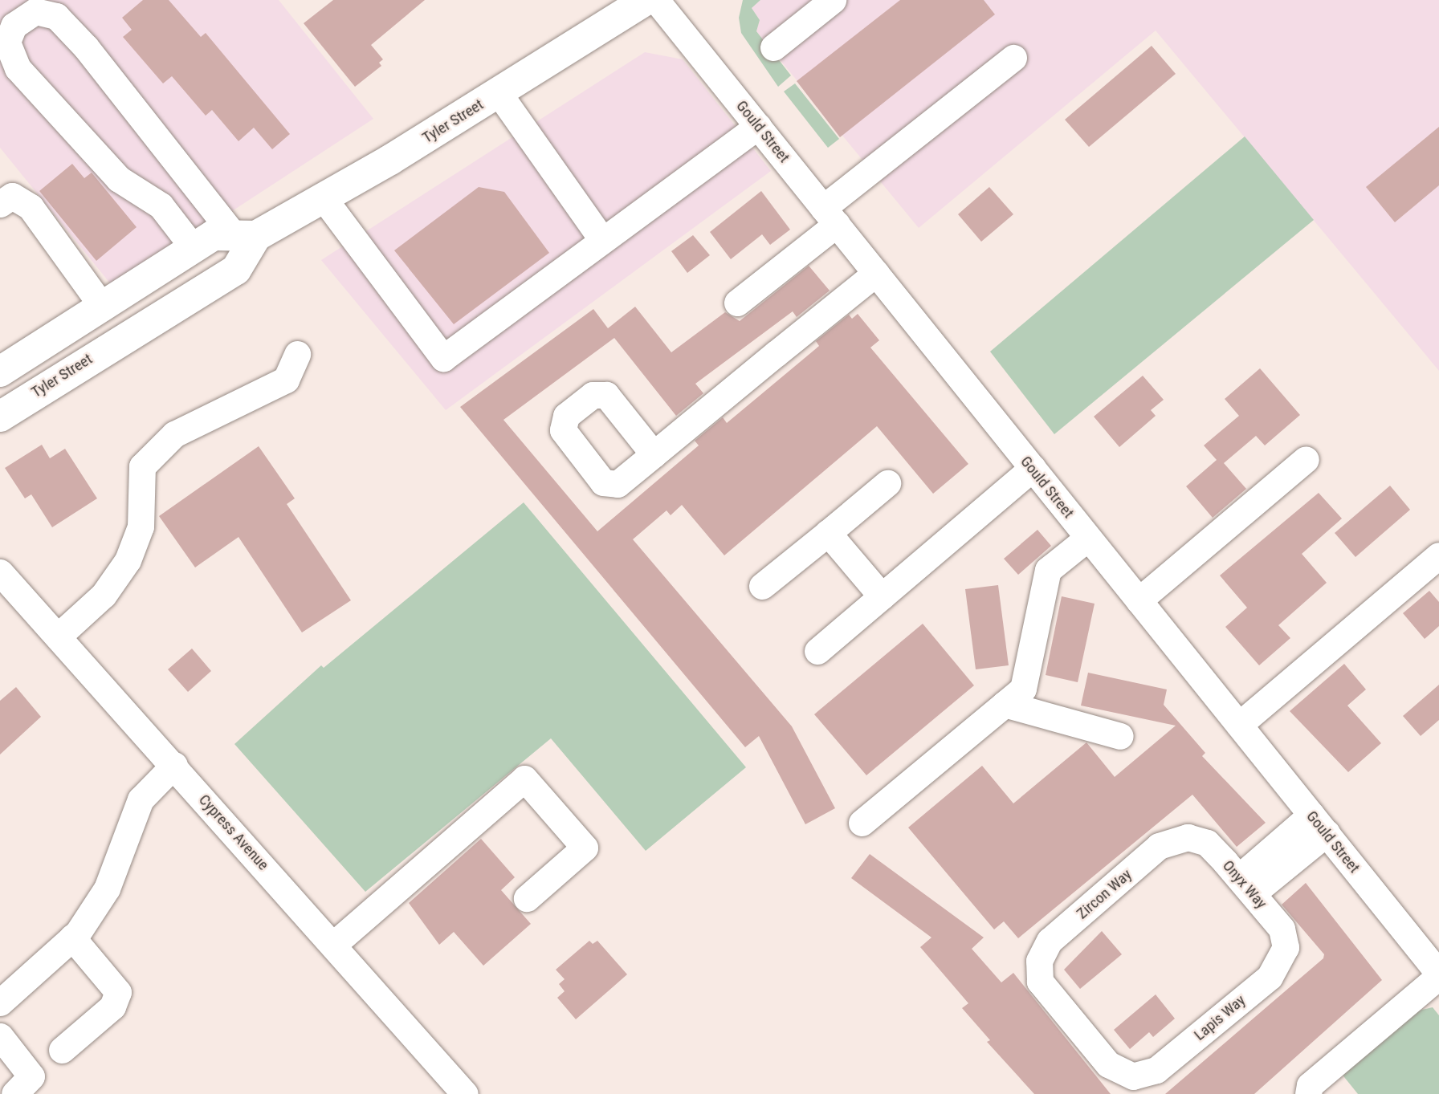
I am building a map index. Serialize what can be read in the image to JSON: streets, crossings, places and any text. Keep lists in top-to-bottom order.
{
  "streets": {
    "main road": ["Tyler Street"],
    "street": [
      "Gould Street",
      "Cypress Avenue",
      "Onyx Way",
      "Zircon Way",
      "Lapis Way"
    ]
  },
  "crossings": [
    ["Onyx Way", "Zircon Way"],
    ["Onyx Way", "Lapis Way"],
    ["Zircon Way", "Lapis Way"]
  ]
}
